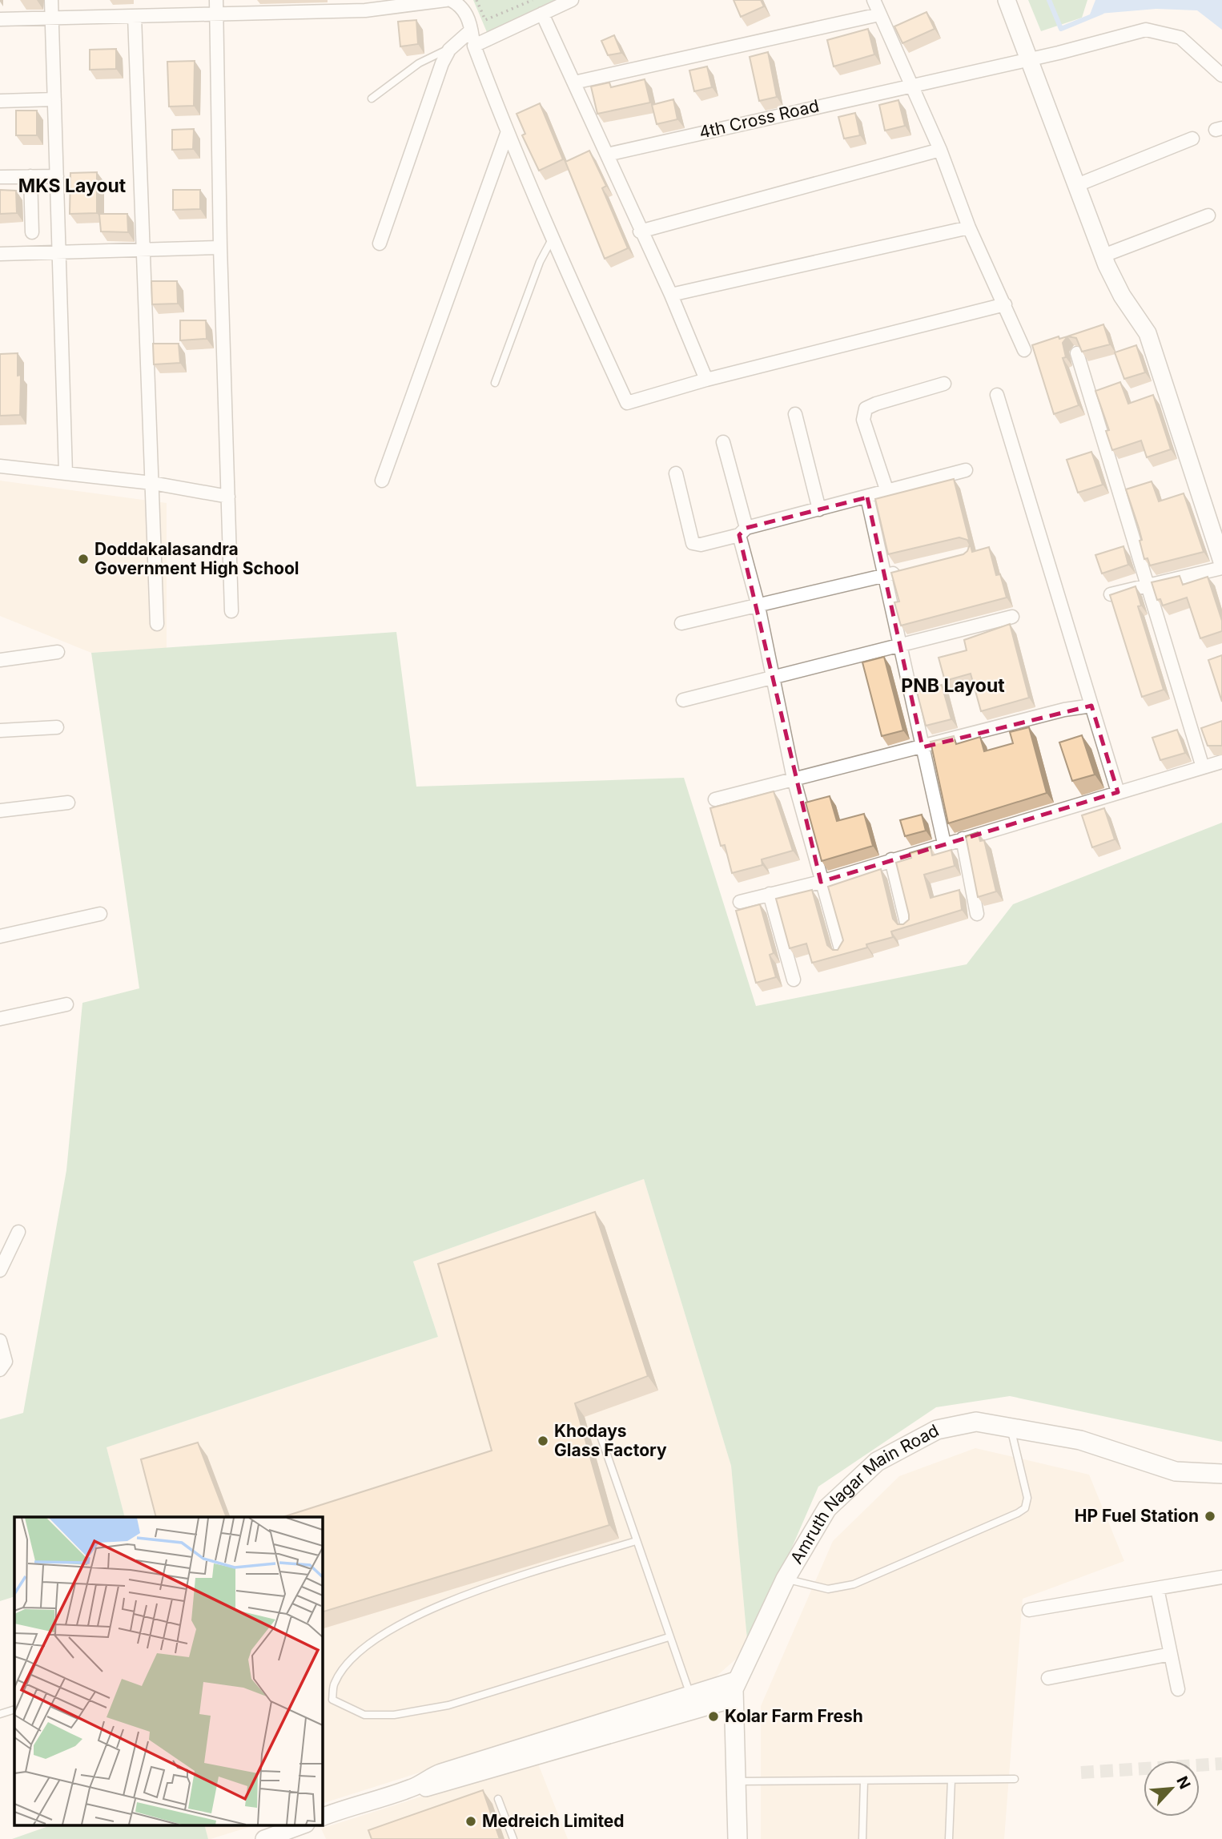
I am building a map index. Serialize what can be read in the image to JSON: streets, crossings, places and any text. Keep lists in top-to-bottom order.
{
  "streets": {
    "main road": ["Amruth Nagar Main Road"],
    "street": ["4th Cross Road"]
  },
  "districts": ["MKS Layout", "PNB Layout"],
  "places": [
    "Doddakalasandra Government High School",
    "Khodays Glass Factory",
    "HP Fuel Station",
    "Kolar Farm Fresh",
    "Medreich Limited"
  ],
  "north": "top right"
}
